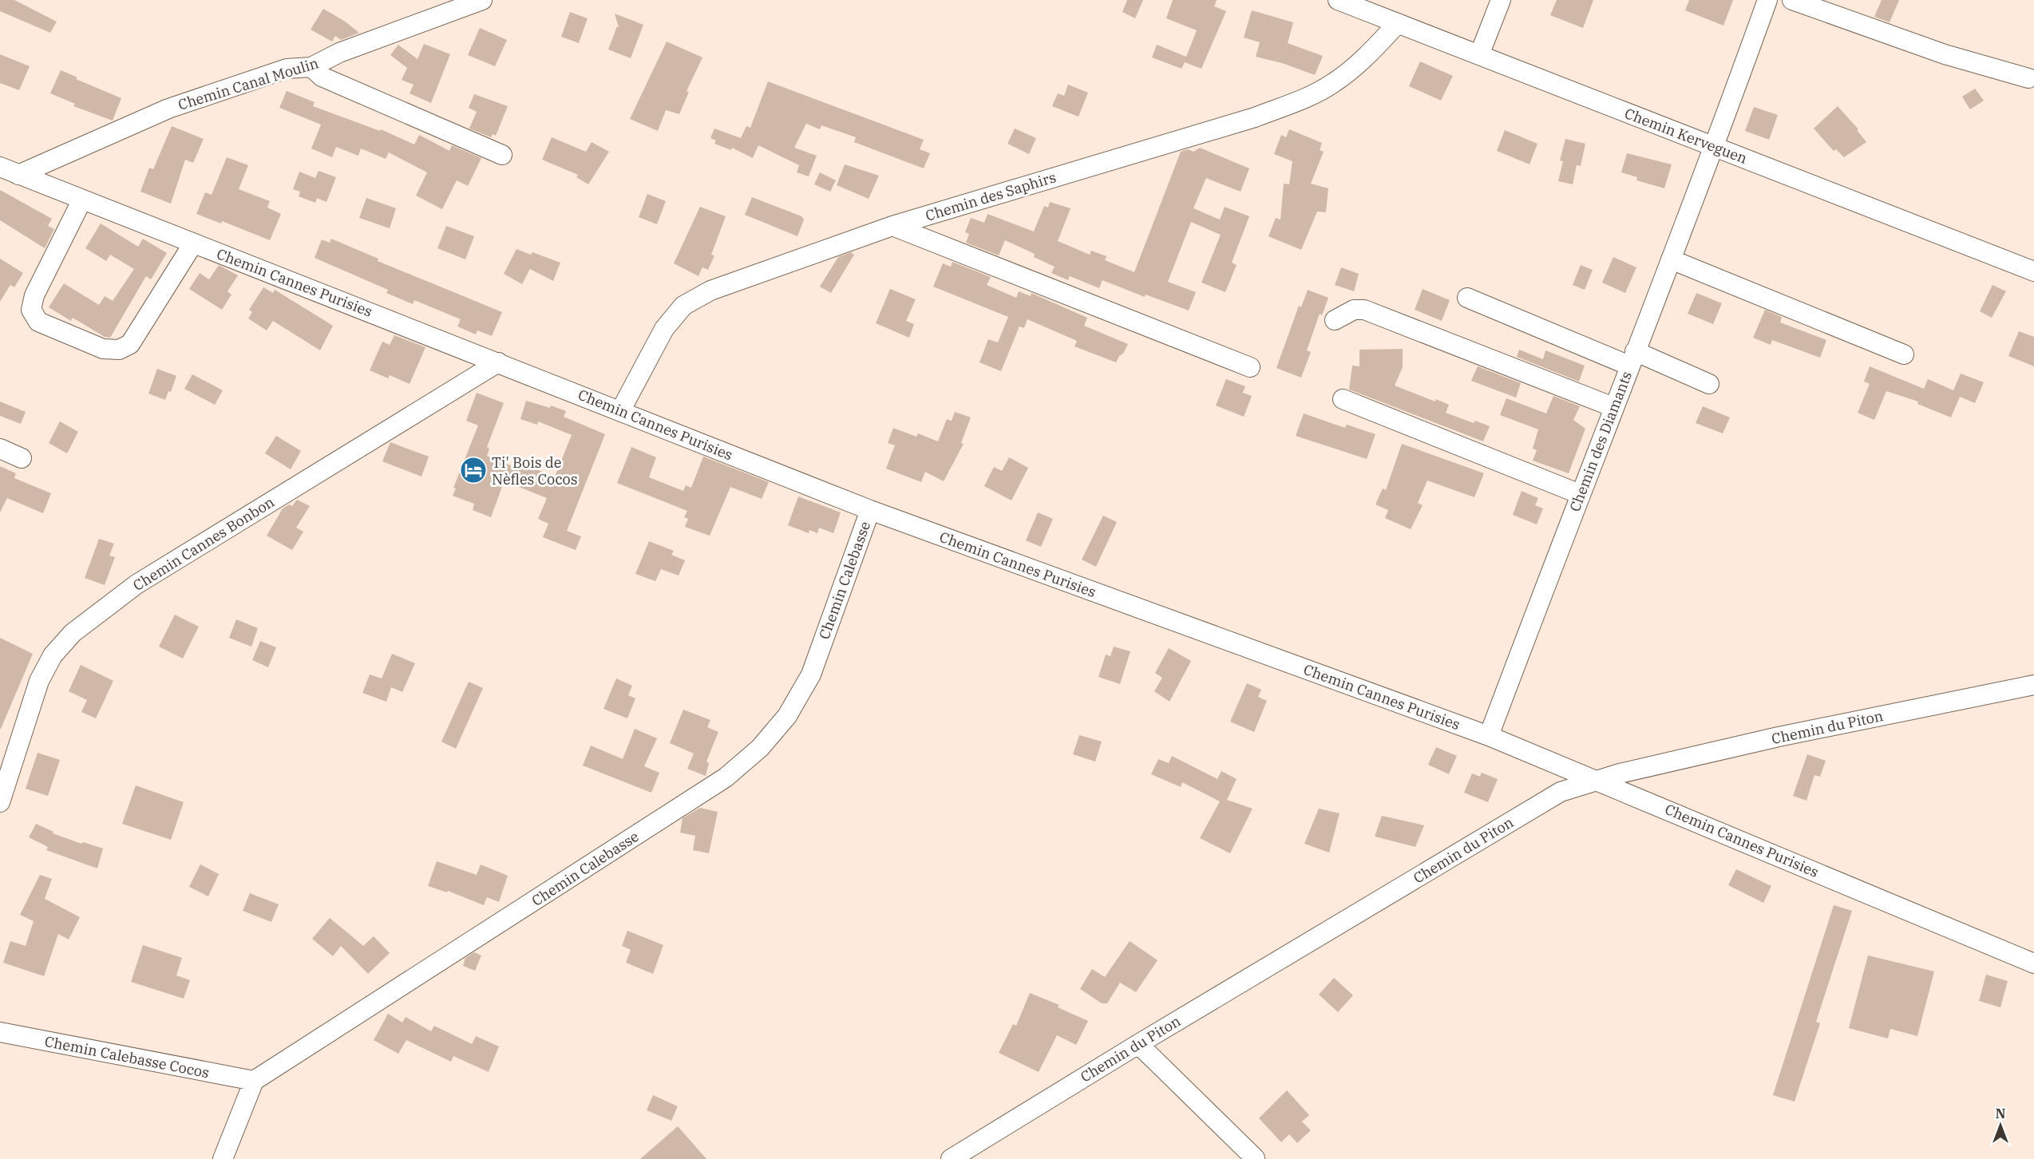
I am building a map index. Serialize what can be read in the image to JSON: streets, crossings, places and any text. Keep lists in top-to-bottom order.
{
  "streets": {
    "street": [
      "Chemin Canal Moulin",
      "Chemin Kerveguen",
      "Chemin des Saphirs",
      "Chemin Cannes Purisies",
      "Chemin des Diamants",
      "Chemin Cannes Bonbon",
      "Chemin Calebasse",
      "Chemin du Piton",
      "Chemin Calebasse Cocos"
    ]
  },
  "crossings": [
    ["Chemin Canal Moulin", "Chemin Cannes Purisies"],
    ["Chemin Kerveguen", "Chemin des Saphirs"],
    ["Chemin Kerveguen", "Chemin des Diamants"],
    ["Chemin des Saphirs", "Chemin Cannes Purisies"],
    ["Chemin Cannes Purisies", "Chemin des Diamants"],
    ["Chemin Cannes Purisies", "Chemin Cannes Bonbon"],
    ["Chemin Cannes Purisies", "Chemin Calebasse"],
    ["Chemin Cannes Purisies", "Chemin du Piton"],
    ["Chemin Calebasse", "Chemin Calebasse Cocos"]
  ],
  "places": {
    "hotel": ["Ti' Bois de Nèfles Cocos"]
  },
  "north": "top"
}
